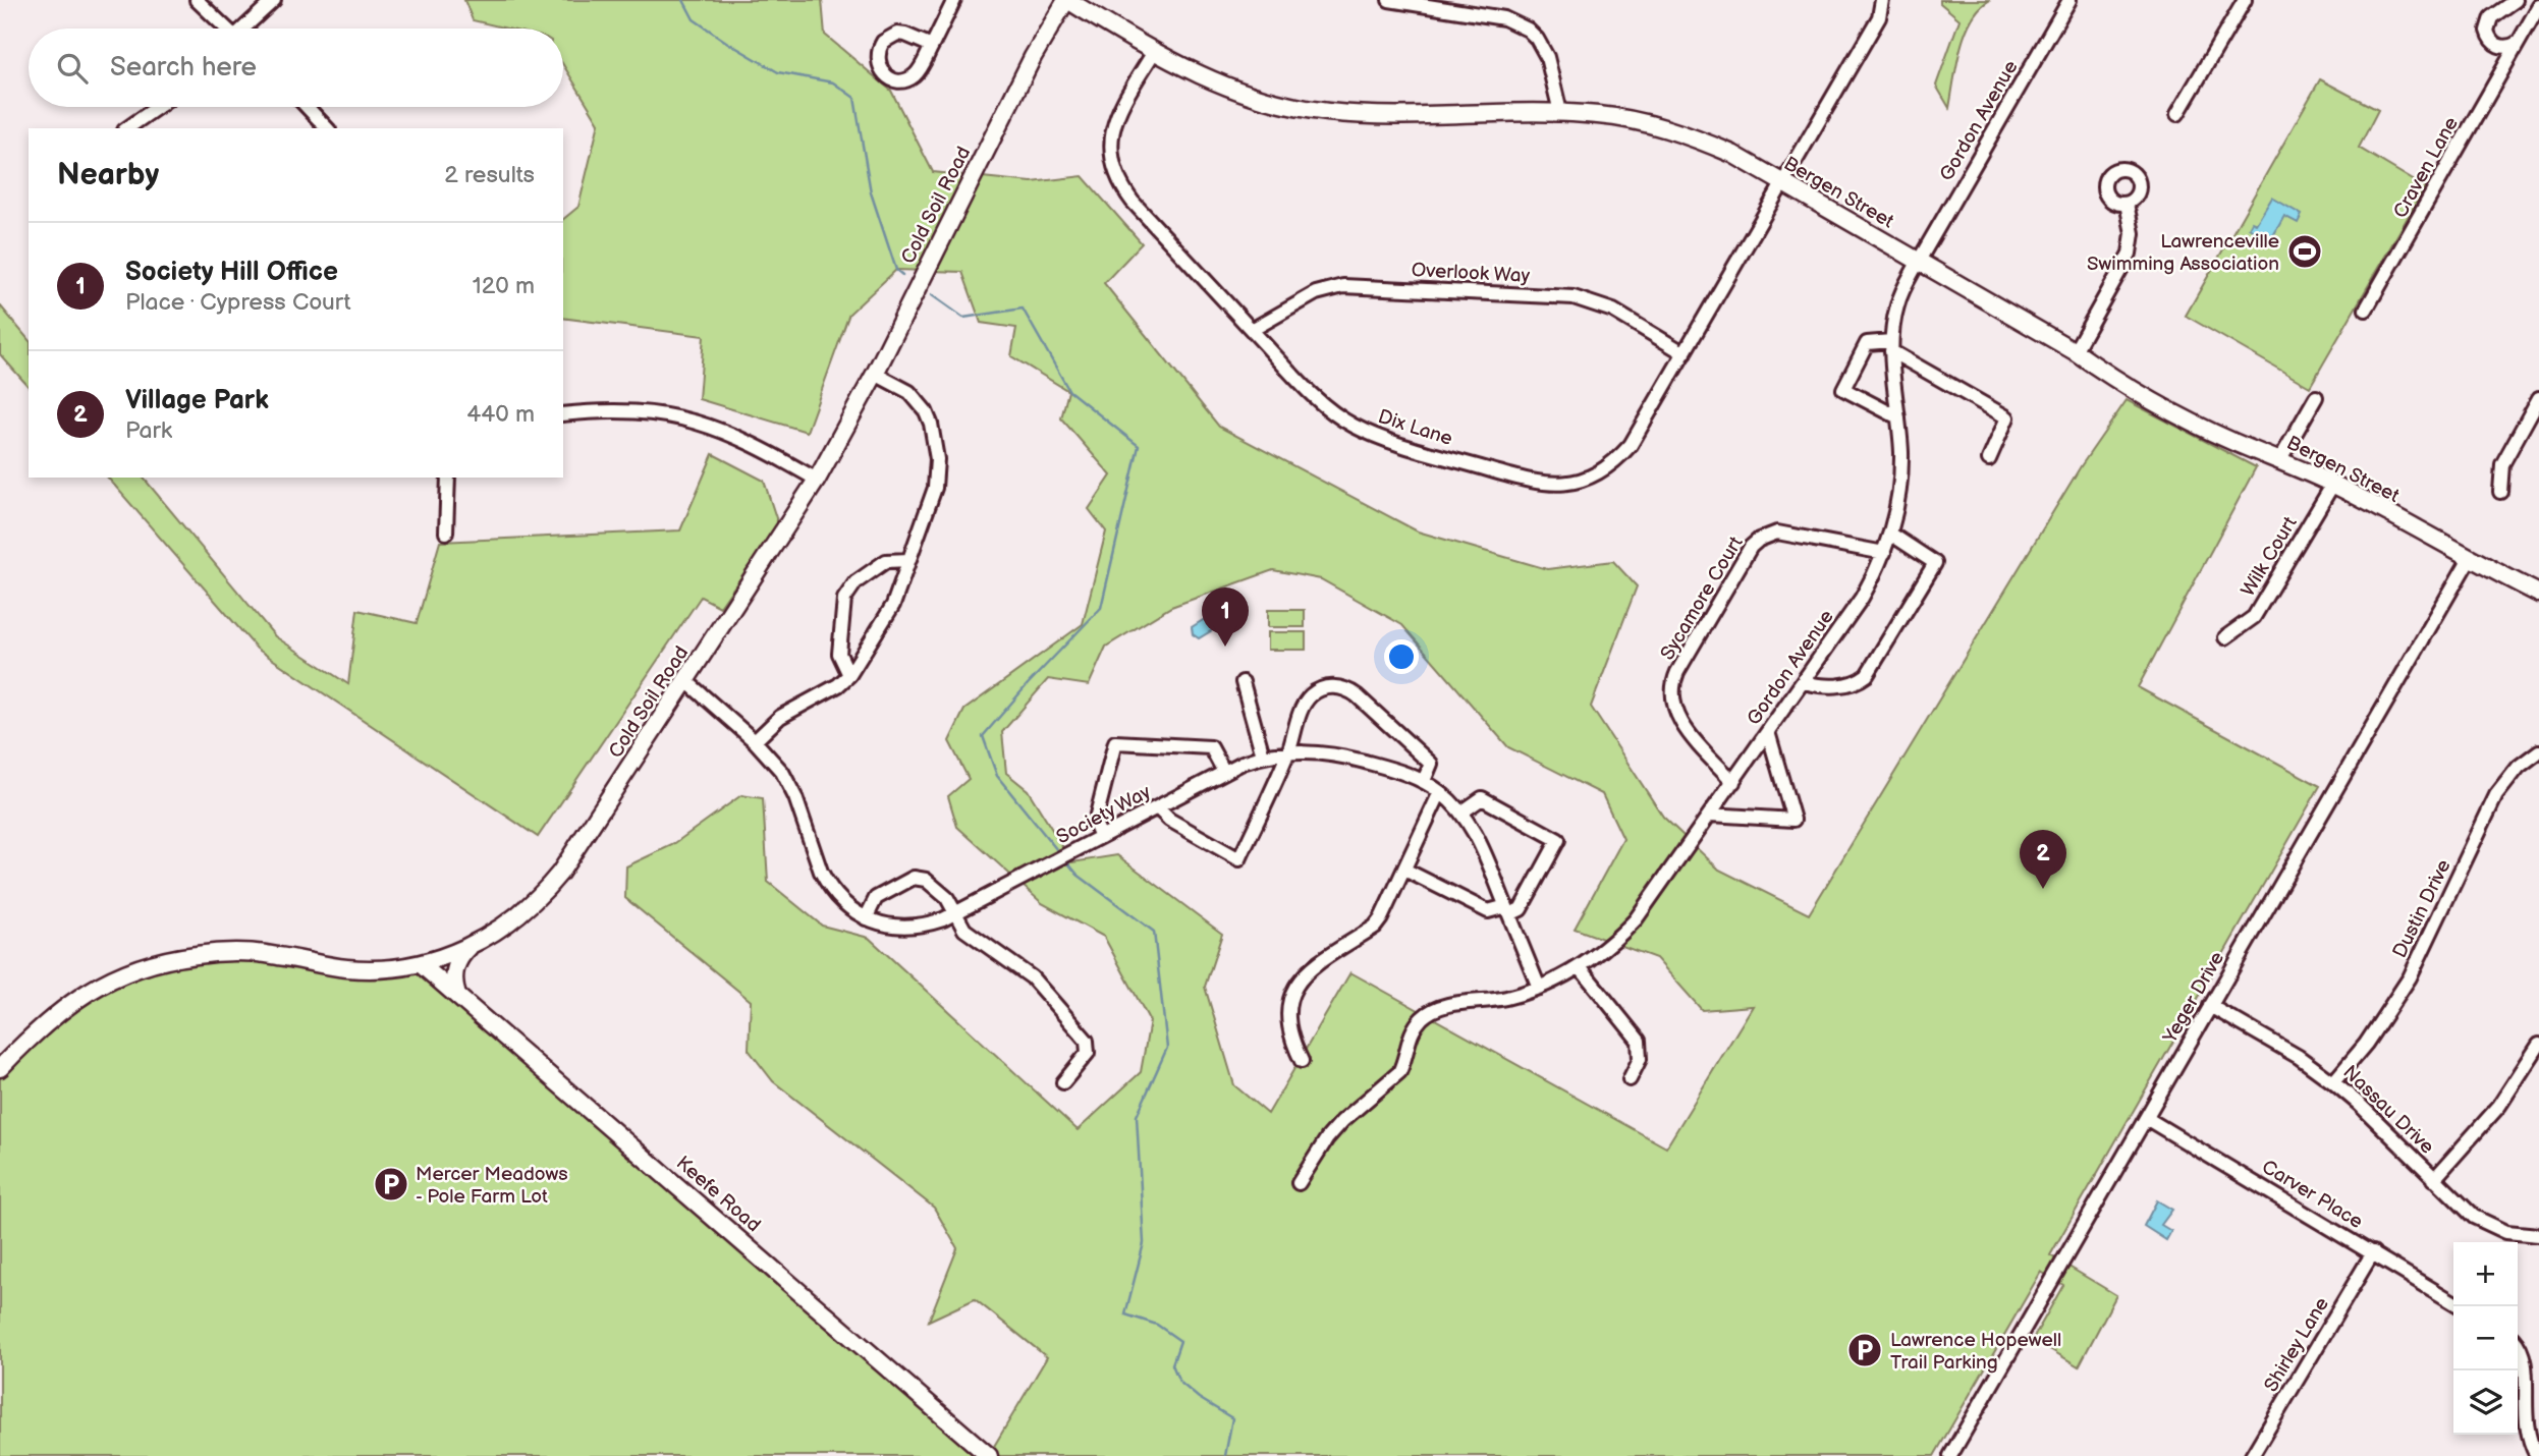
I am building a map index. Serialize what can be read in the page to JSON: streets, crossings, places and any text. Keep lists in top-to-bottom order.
{
  "streets": {
    "street": [
      "Gordon Avenue",
      "Craven Lane",
      "Bergen Street",
      "Cold Soil Road",
      "Overlook Way",
      "Dix Lane",
      "Wilk Court",
      "Sycamore Court",
      "Society Way",
      "Dustin Drive",
      "Yeger Drive",
      "Nassau Drive",
      "Keefe Road",
      "Carver Place",
      "Shirley Lane"
    ]
  },
  "crossings": [
    ["Gordon Avenue", "Bergen Street"],
    ["Gordon Avenue", "Sycamore Court"],
    ["Gordon Avenue", "Society Way"],
    ["Bergen Street", "Cold Soil Road"],
    ["Bergen Street", "Dix Lane"],
    ["Bergen Street", "Wilk Court"],
    ["Bergen Street", "Yeger Drive"],
    ["Cold Soil Road", "Society Way"],
    ["Cold Soil Road", "Keefe Road"],
    ["Overlook Way", "Dix Lane"],
    ["Dustin Drive", "Nassau Drive"],
    ["Yeger Drive", "Nassau Drive"],
    ["Yeger Drive", "Carver Place"],
    ["Carver Place", "Shirley Lane"]
  ],
  "places": {
    "sports": ["Lawrenceville Swimming Association"],
    "parking": ["Mercer Meadows - Pole Farm Lot", "Lawrence Hopewell Trail Parking"]
  },
  "page": {
    "search": "Search here",
    "heading": ["Nearby", "2 results"],
    "list": [
      {
        "mark": "1",
        "name": "Society Hill Office",
        "note": "Place · Cypress Court",
        "value": "120 m"
      },
      {
        "mark": "2",
        "name": "Village Park",
        "note": "Park",
        "value": "440 m"
      }
    ],
    "pins": ["1", "2"],
    "map_buttons": ["+", "−"]
  }
}
